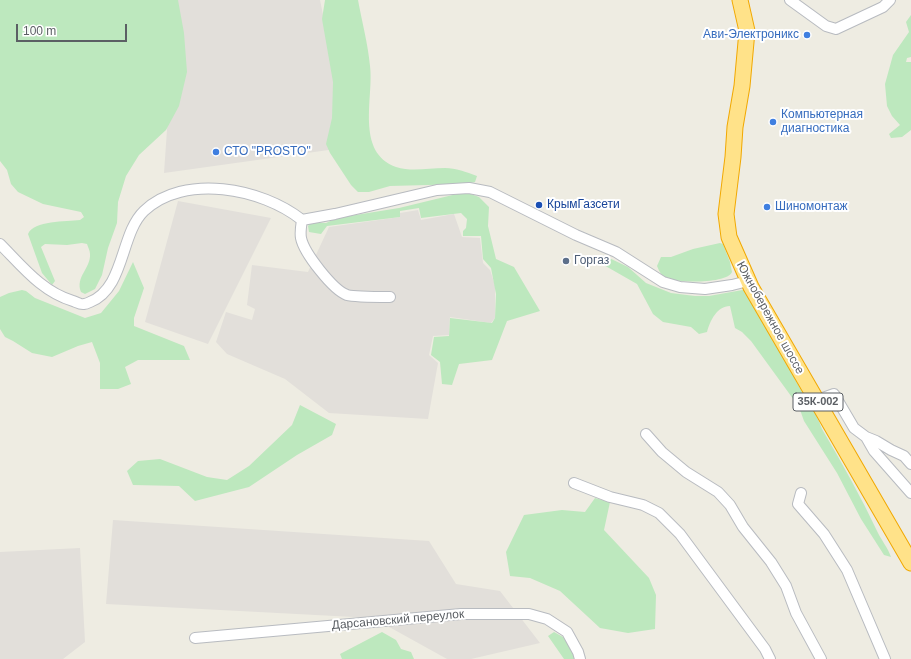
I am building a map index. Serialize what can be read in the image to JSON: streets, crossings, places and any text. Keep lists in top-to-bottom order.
{
  "streets": {
    "highway": ["Южнобережное шоссе", "35К-002"],
    "street": ["Дарсановский переулок"]
  },
  "places": [
    "Ави-Электроникс",
    "Компьютерная диагностика",
    "СТО \"PROSTO\"",
    "КрымГазсети",
    "Шиномонтаж",
    "Горгаз"
  ],
  "scale_bar": "100 m"
}
